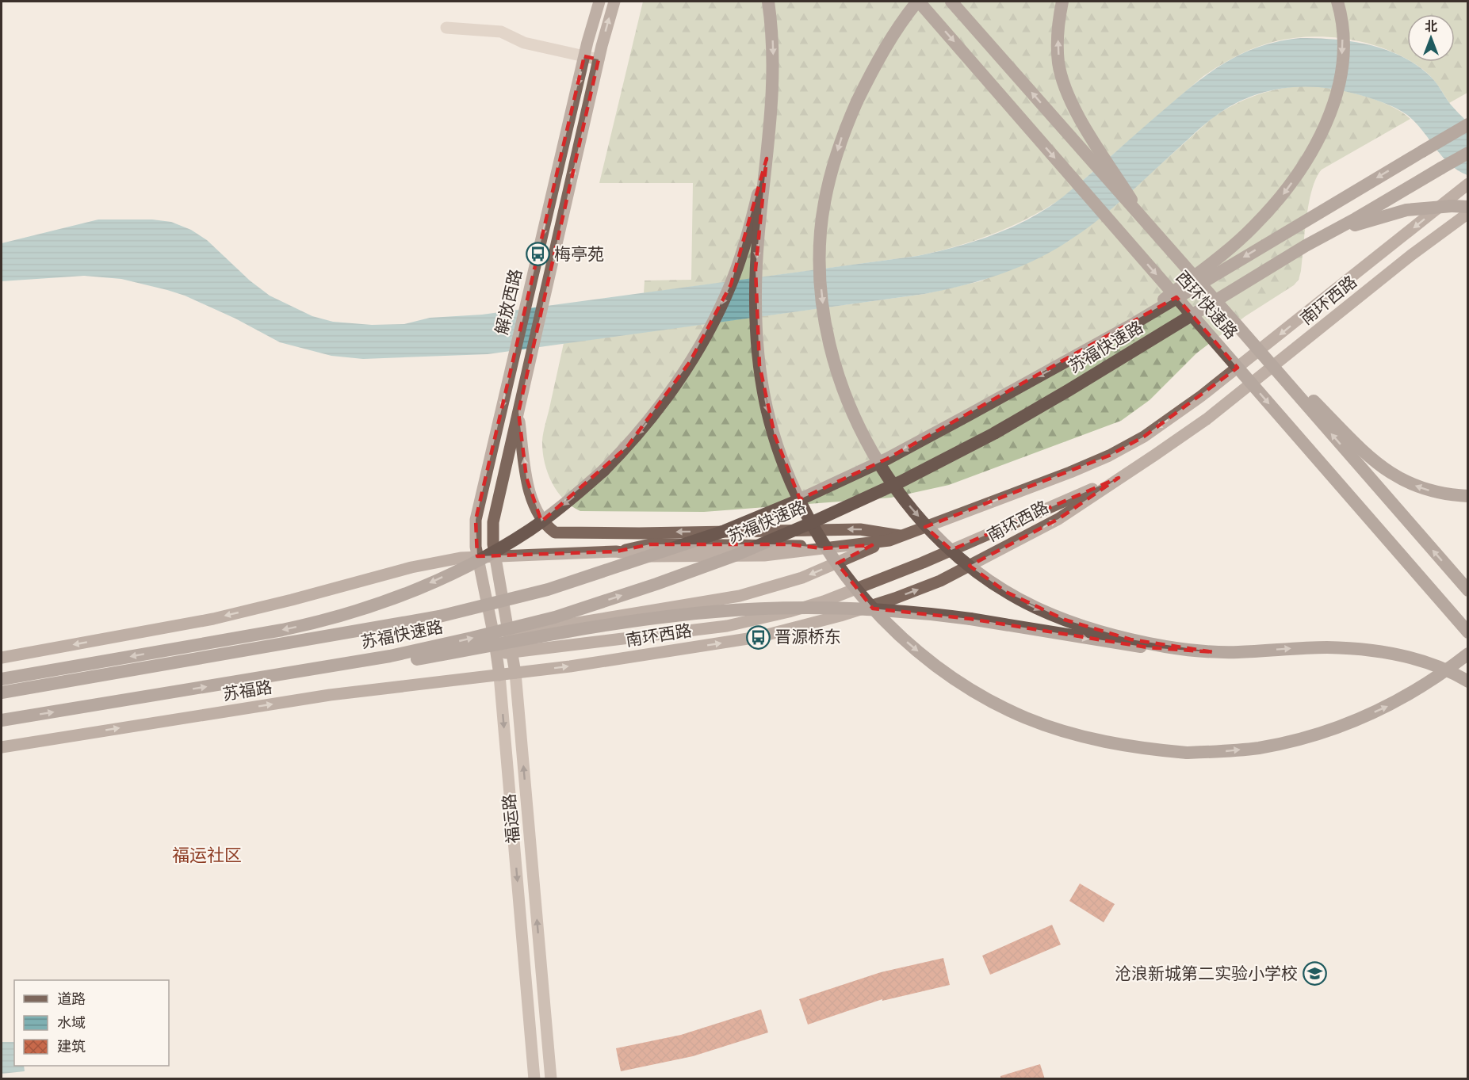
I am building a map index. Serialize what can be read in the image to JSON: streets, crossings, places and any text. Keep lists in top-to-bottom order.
{
  "streets": {
    "highway": ["西环快速路", "苏福快速路"],
    "main road": [
      "南环西路",
      "解放西路",
      "苏福路",
      "福运路"
    ]
  },
  "crossings": [
    ["南环西路", "解放西路"],
    ["南环西路", "苏福路"],
    ["南环西路", "福运路"],
    ["解放西路", "福运路"],
    ["苏福路", "福运路"]
  ],
  "districts": ["福运社区"],
  "places": {
    "bus stop": ["梅亭苑", "晋源桥东"],
    "school or university": ["沧浪新城第二实验小学校"]
  },
  "legend": ["道路", "水域", "建筑"],
  "north": "top"
}
